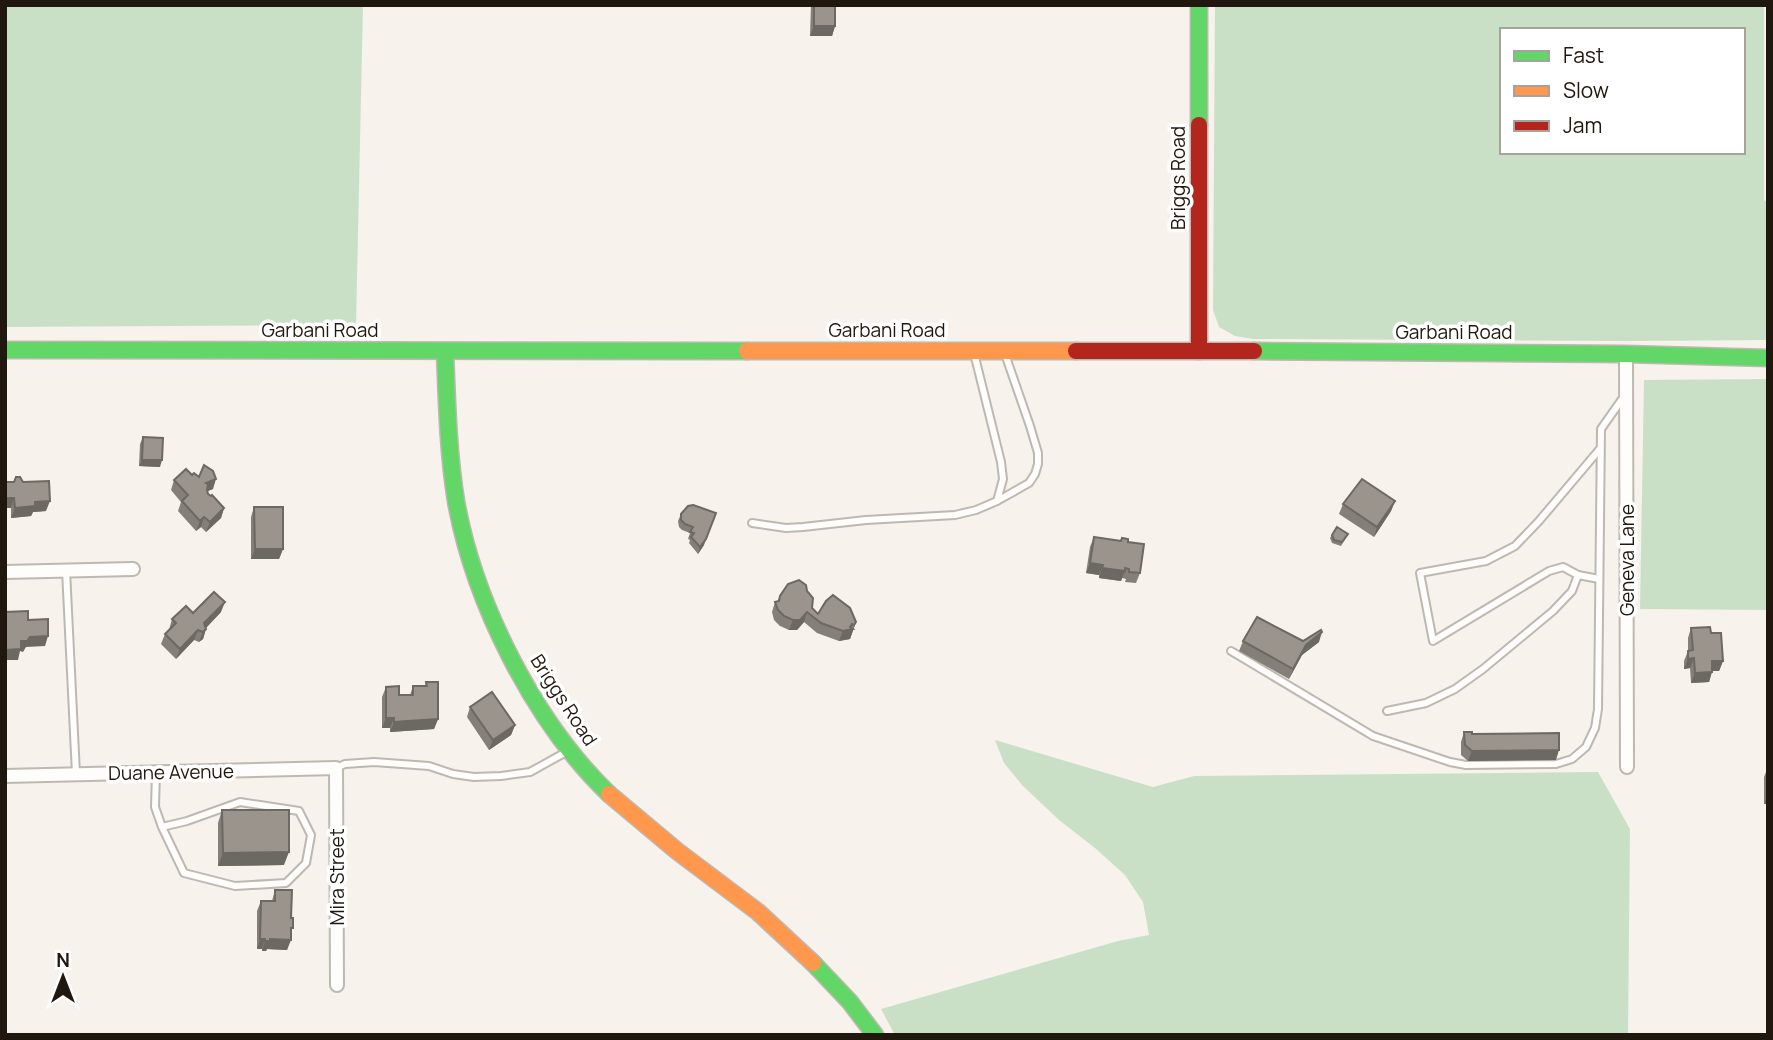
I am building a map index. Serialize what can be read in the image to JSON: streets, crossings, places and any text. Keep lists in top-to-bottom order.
{
  "streets": {
    "street": [
      "Briggs Road",
      "Garbani Road",
      "Geneva Lane",
      "Duane Avenue",
      "Mira Street"
    ]
  },
  "crossings": [
    ["Briggs Road", "Garbani Road"],
    ["Garbani Road", "Geneva Lane"],
    ["Duane Avenue", "Mira Street"]
  ],
  "legend": ["Fast", "Slow", "Jam"],
  "north": "top"
}
